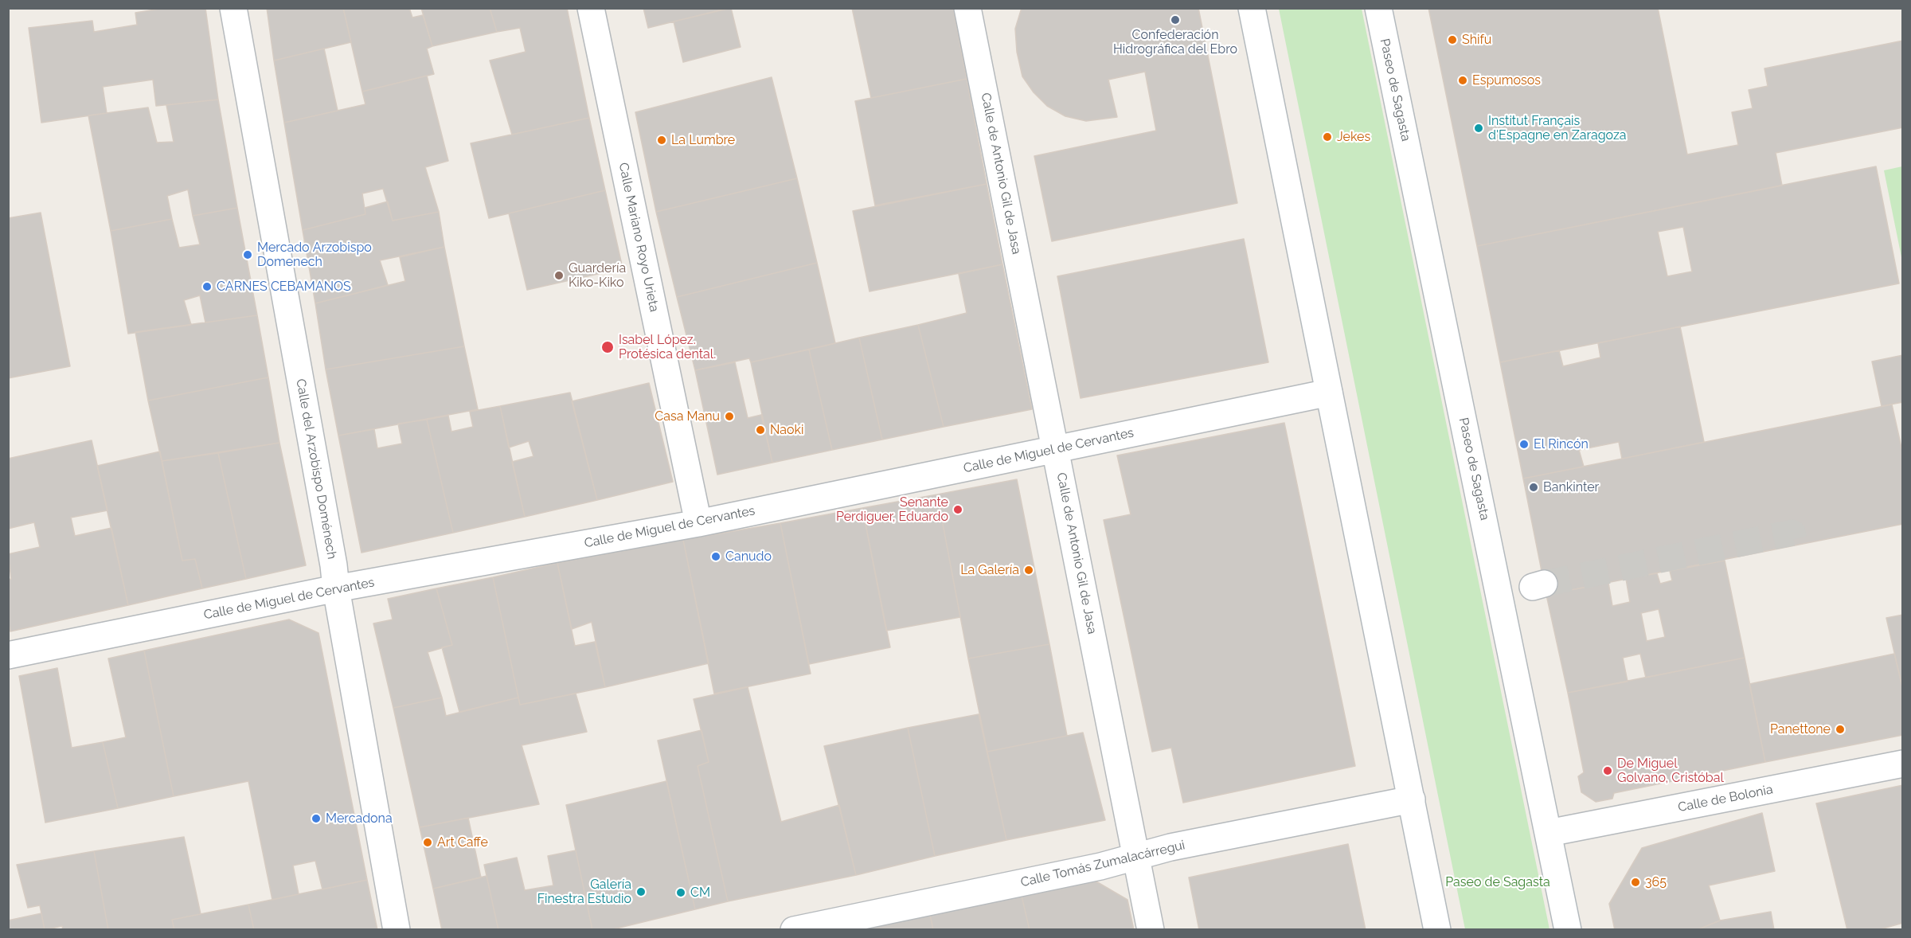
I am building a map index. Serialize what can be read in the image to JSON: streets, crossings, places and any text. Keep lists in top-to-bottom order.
{
  "streets": {
    "street": [
      "Paseo de Sagasta",
      "Calle de Antonio Gil de Jasa",
      "Calle Mariano Royo Urieta",
      "Calle de Miguel de Cervantes",
      "Calle del Arzobispo Doménech",
      "Calle de Bolonia",
      "Calle Tomás Zumalacárregui"
    ]
  },
  "crossings": [
    ["Paseo de Sagasta", "Calle de Bolonia"],
    ["Calle de Antonio Gil de Jasa", "Calle de Miguel de Cervantes"],
    ["Calle de Antonio Gil de Jasa", "Calle Tomás Zumalacárregui"],
    ["Calle Mariano Royo Urieta", "Calle de Miguel de Cervantes"],
    ["Calle de Miguel de Cervantes", "Calle del Arzobispo Doménech"]
  ],
  "parks": ["Paseo de Sagasta"],
  "places": [
    "Confederación Hidrográfica del Ebro",
    "Shifu",
    "Espumosos",
    "Institut Français d'Espagne en Zaragoza",
    "Jekes",
    "La Lumbre",
    "Mercado Arzobispo Domenech",
    "Guardería Kiko-Kiko",
    "CARNES CEBAMANOS",
    "Isabel López. Protésica dental.",
    "Casa Manu",
    "Naoki",
    "El Rincón",
    "Bankinter",
    "Senante Perdiguer, Eduardo",
    "Canudo",
    "La Galería",
    "Panettone",
    "De Miguel Golvano, Cristóbal",
    "Mercadona",
    "Art Caffe",
    "365",
    "Galería Finestra Estudio",
    "CM"
  ]
}
